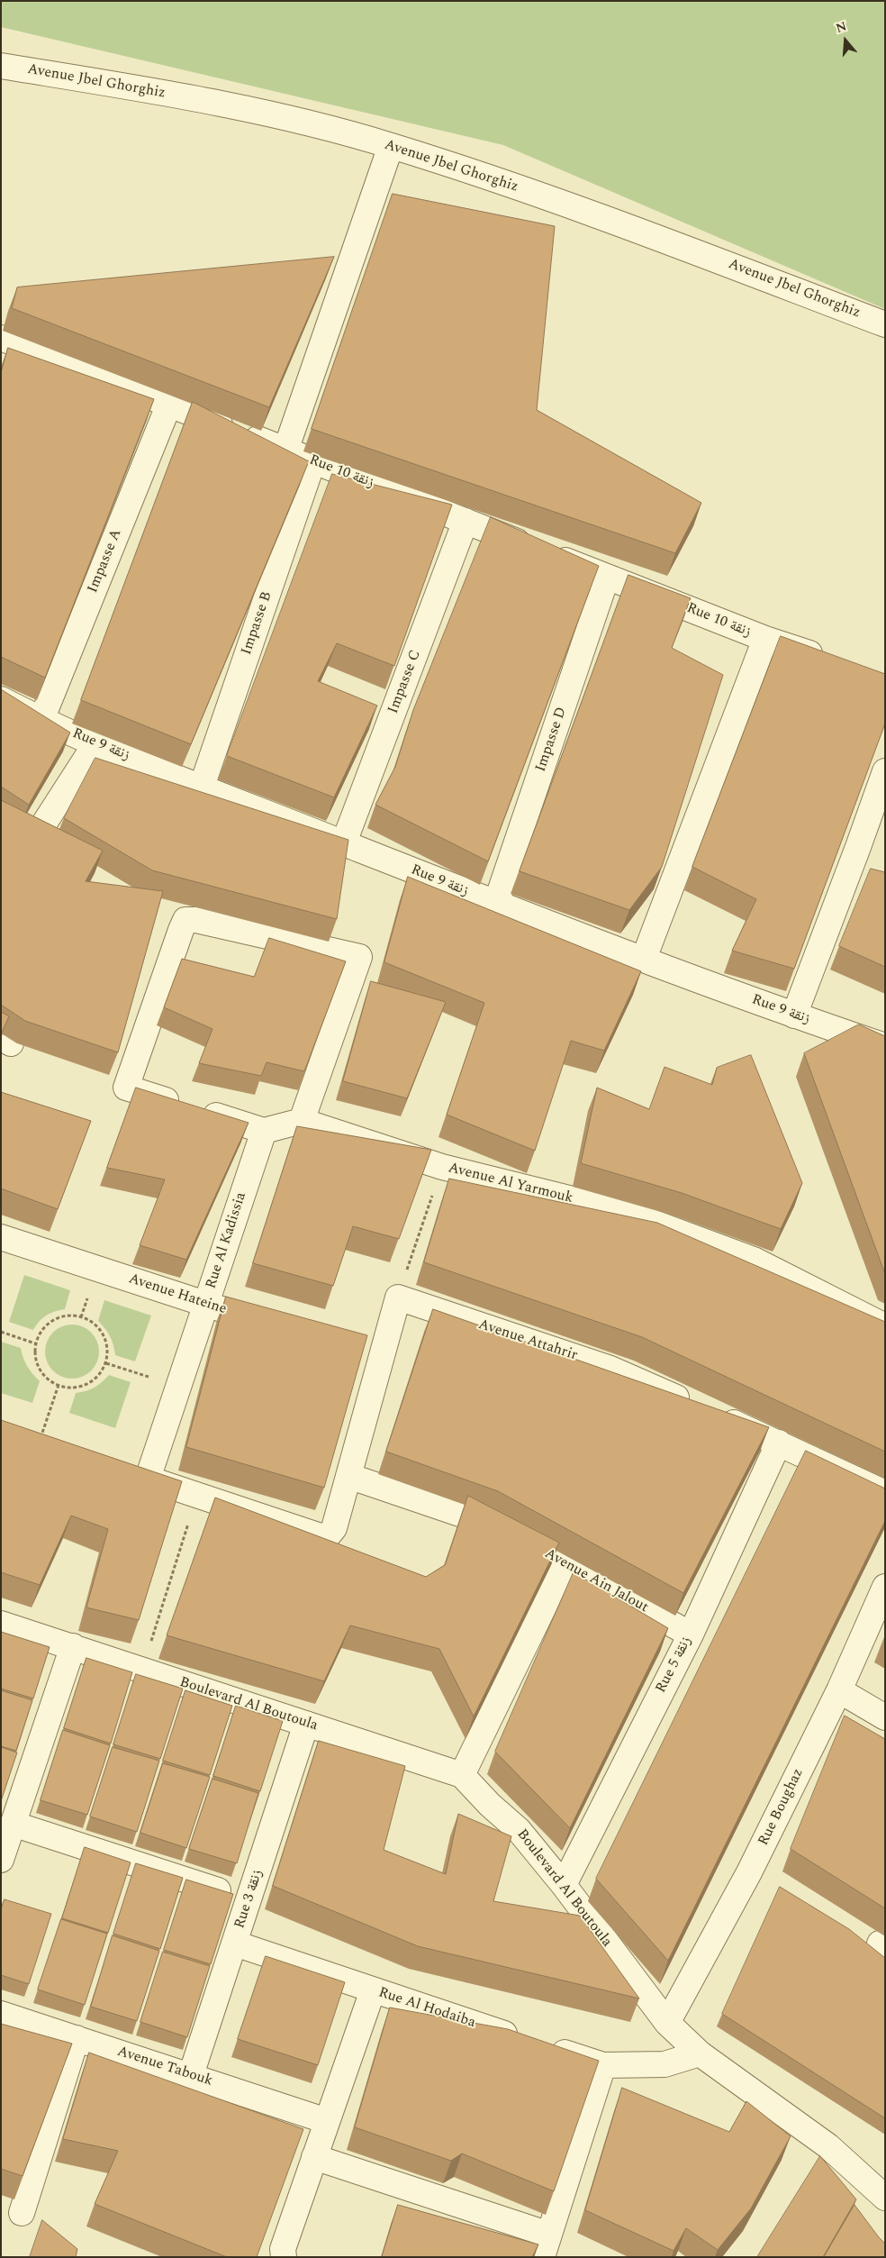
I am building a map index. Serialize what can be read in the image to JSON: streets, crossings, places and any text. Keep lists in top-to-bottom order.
{
  "streets": {
    "street": [
      "Avenue Jbel Ghorghiz",
      "Rue 10 زنقة",
      "Impasse A",
      "Impasse B",
      "Impasse C",
      "Impasse D",
      "Rue 9 زنقة",
      "Avenue Al Yarmouk",
      "Rue Al Kadissia",
      "Avenue Hateine",
      "Avenue Attahrir",
      "Avenue Ain Jalout",
      "Rue 5 زنقة",
      "Boulevard Al Boutoula",
      "Rue Boughaz",
      "Rue 3 زنقة",
      "Rue Al Hodaiba",
      "Avenue Tabouk"
    ]
  },
  "crossings": [
    ["Rue 10 زنقة", "Impasse A"],
    ["Rue 10 زنقة", "Impasse B"],
    ["Rue 10 زنقة", "Impasse C"],
    ["Rue 10 زنقة", "Impasse D"],
    ["Impasse A", "Rue 9 زنقة"],
    ["Impasse B", "Rue 9 زنقة"],
    ["Impasse C", "Rue 9 زنقة"],
    ["Impasse D", "Rue 9 زنقة"],
    ["Rue Al Kadissia", "Avenue Hateine"],
    ["Avenue Attahrir", "Rue 5 زنقة"],
    ["Avenue Ain Jalout", "Rue 5 زنقة"],
    ["Rue 5 زنقة", "Boulevard Al Boutoula"],
    ["Boulevard Al Boutoula", "Rue Boughaz"],
    ["Boulevard Al Boutoula", "Rue 3 زنقة"],
    ["Boulevard Al Boutoula", "Rue Al Hodaiba"],
    ["Rue 3 زنقة", "Rue Al Hodaiba"],
    ["Rue 3 زنقة", "Avenue Tabouk"]
  ],
  "north": "top"
}
